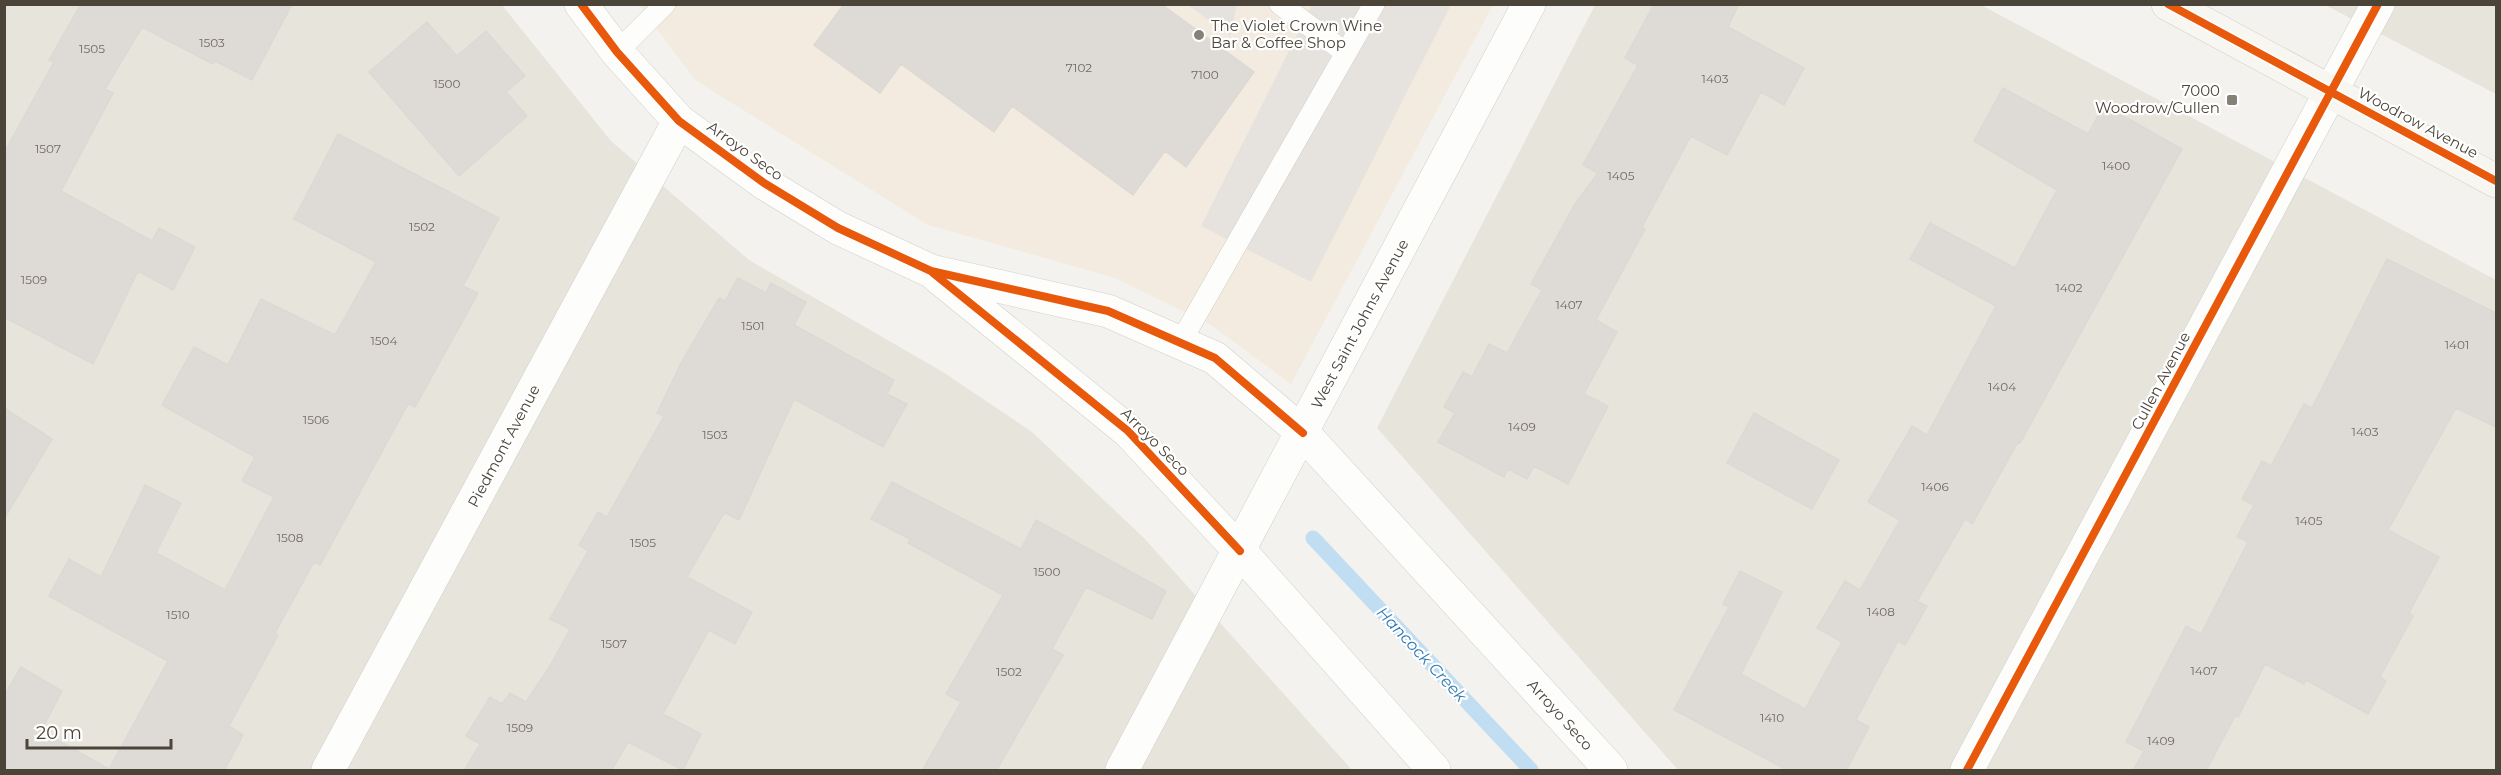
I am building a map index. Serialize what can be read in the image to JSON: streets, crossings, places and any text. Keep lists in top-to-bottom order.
{
  "streets": {
    "street": [
      "Woodrow Avenue",
      "Arroyo Seco",
      "West Saint Johns Avenue",
      "Cullen Avenue",
      "Piedmont Avenue"
    ]
  },
  "crossings": [
    ["Woodrow Avenue", "Cullen Avenue"],
    ["Arroyo Seco", "West Saint Johns Avenue"],
    ["Arroyo Seco", "Piedmont Avenue"]
  ],
  "water": ["Hancock Creek"],
  "places": {
    "other": ["The Violet Crown Wine Bar & Coffee Shop"],
    "transit": ["7000 Woodrow/Cullen"]
  },
  "house_numbers": [
    "1503",
    "1505",
    "7102",
    "7100",
    "1403",
    "1500",
    "1507",
    "1400",
    "1405",
    "1502",
    "1509",
    "1402",
    "1407",
    "1501",
    "1504",
    "1401",
    "1404",
    "1506",
    "1409",
    "1403",
    "1503",
    "1406",
    "1405",
    "1508",
    "1505",
    "1500",
    "1408",
    "1510",
    "1507",
    "1407",
    "1502",
    "1410",
    "1509",
    "1409"
  ],
  "scale_bar": "20 m"
}
